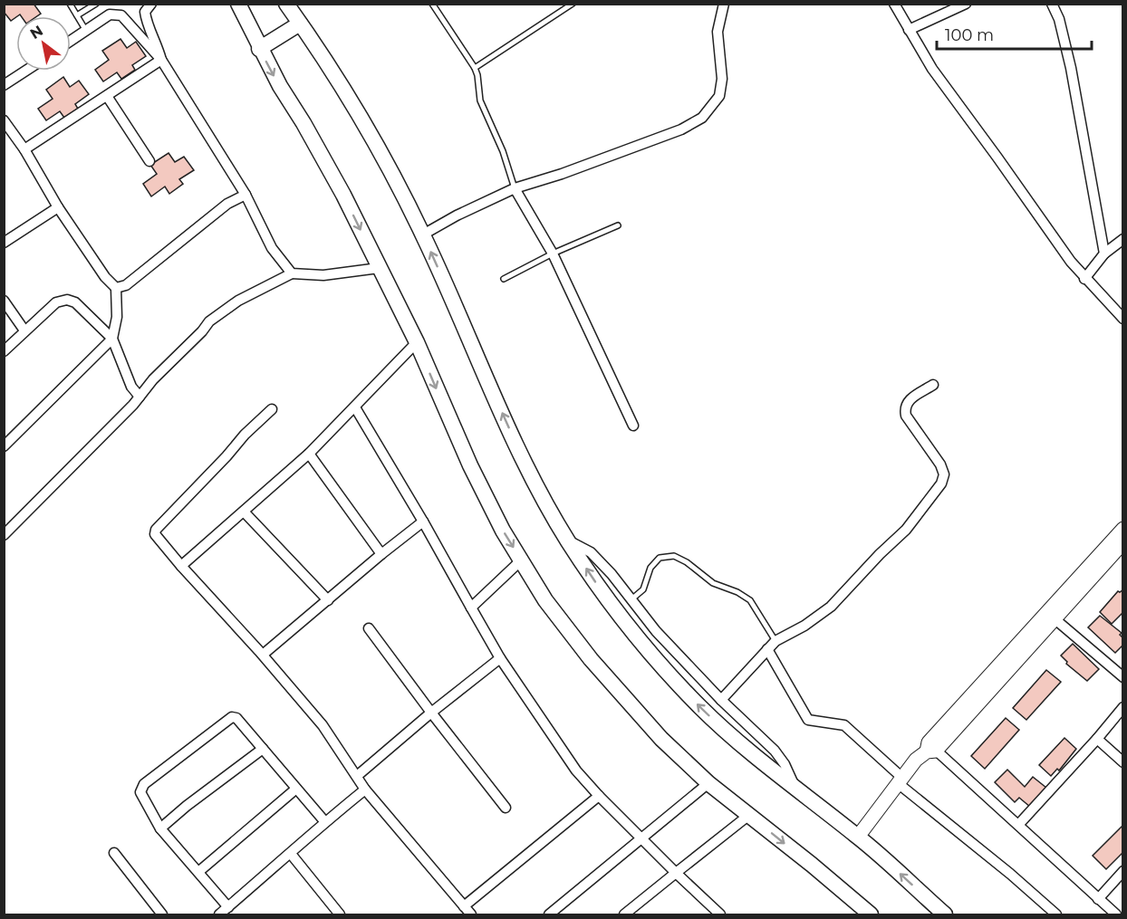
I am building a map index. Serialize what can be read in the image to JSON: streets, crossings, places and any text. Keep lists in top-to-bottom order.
{
  "scale_bar": "100 m",
  "north": "top left"
}
